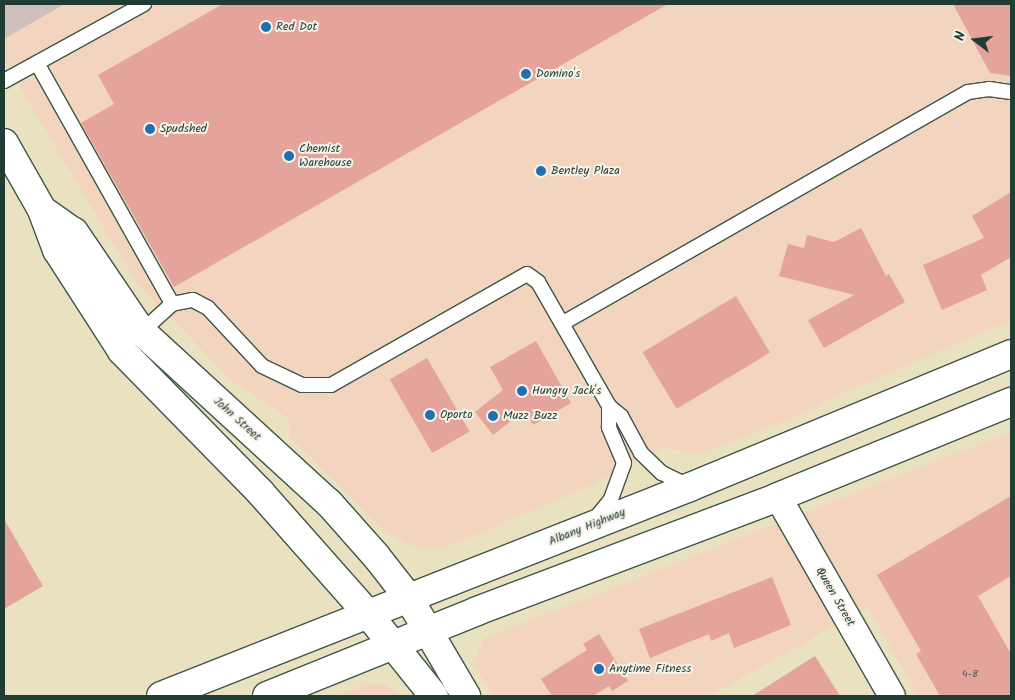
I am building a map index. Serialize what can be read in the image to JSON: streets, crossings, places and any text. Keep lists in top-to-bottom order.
{
  "streets": {
    "main road": ["John Street", "Albany Highway"],
    "street": ["Queen Street"]
  },
  "crossings": [
    ["John Street", "Albany Highway"]
  ],
  "places": [
    "Red Dot",
    "Domino's",
    "Spudshed",
    "Chemist Warehouse",
    "Bentley Plaza",
    "Hungry Jack's",
    "Oporto",
    "Muzz Buzz",
    "Anytime Fitness"
  ],
  "house_numbers": ["4-8"],
  "north": "left"
}
